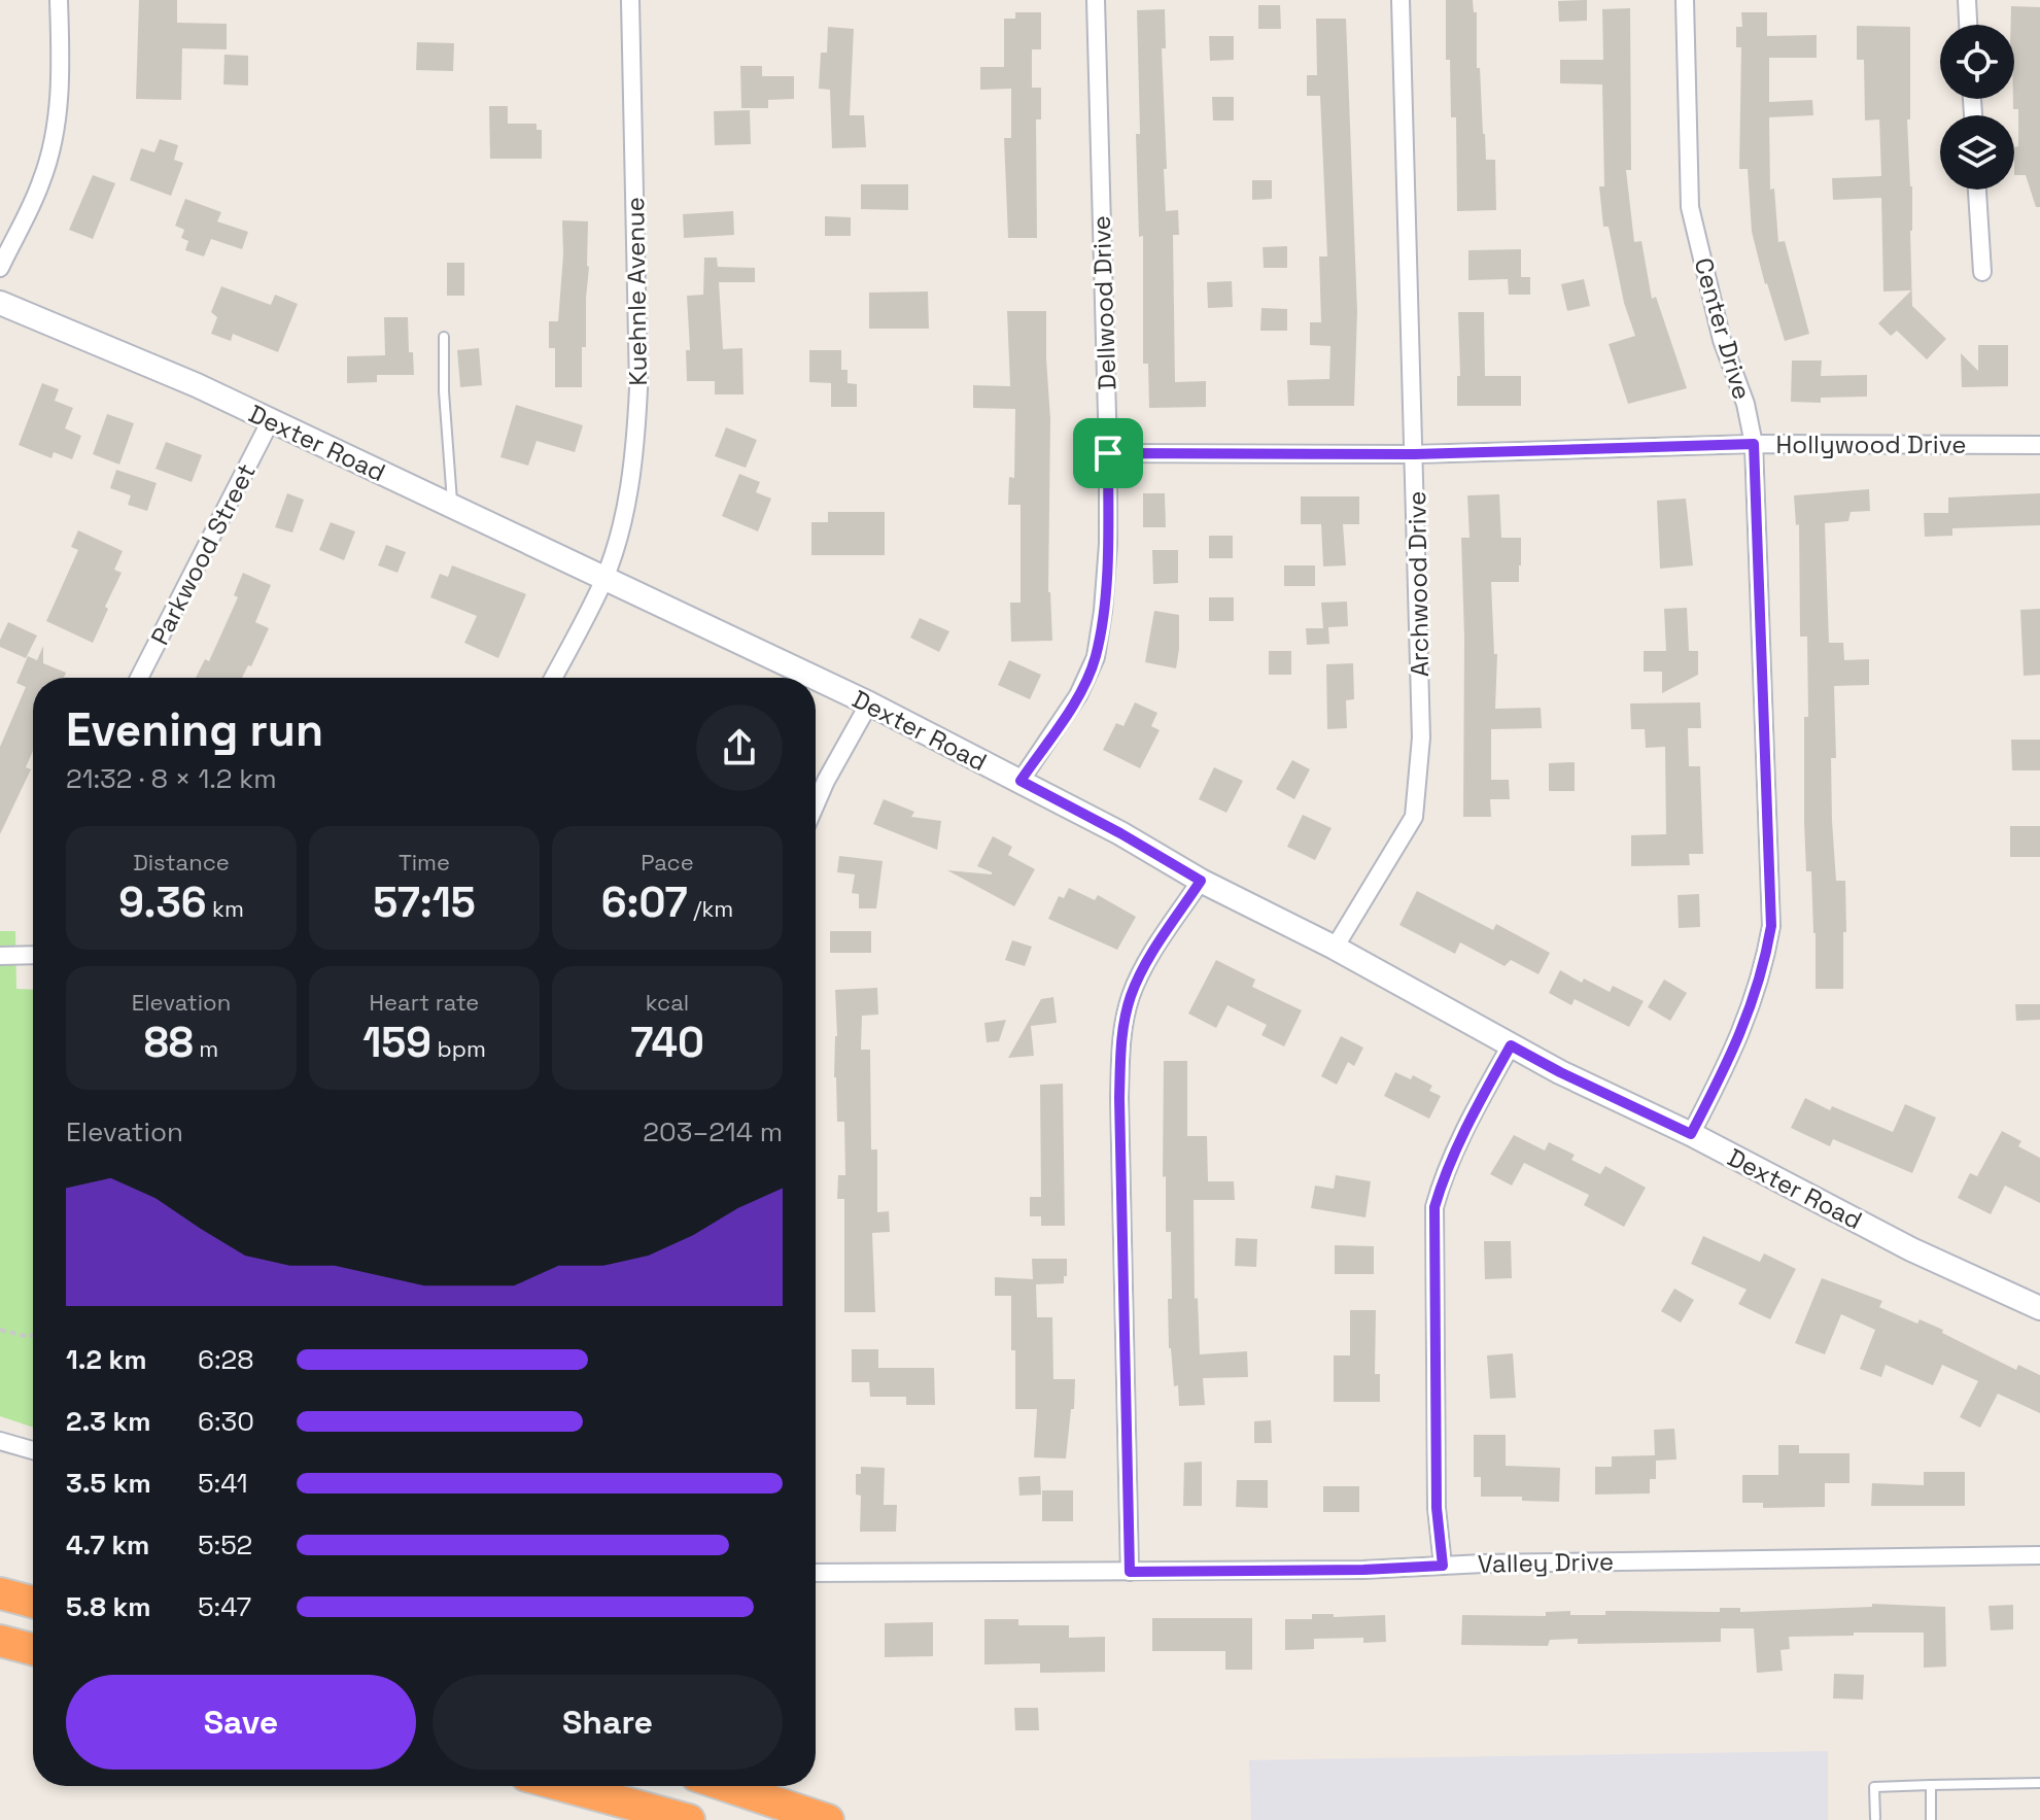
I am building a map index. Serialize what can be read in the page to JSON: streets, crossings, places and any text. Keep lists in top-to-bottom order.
{
  "streets": {
    "main road": ["Dexter Road"],
    "street": [
      "Kuehnle Avenue",
      "Dellwood Drive",
      "Center Drive",
      "Hollywood Drive",
      "Parkwood Street",
      "Archwood Drive",
      "Valley Drive"
    ]
  },
  "crossings": [
    ["Kuehnle Avenue", "Dexter Road"],
    ["Dellwood Drive", "Dexter Road"],
    ["Dellwood Drive", "Hollywood Drive"],
    ["Center Drive", "Dexter Road"],
    ["Center Drive", "Hollywood Drive"],
    ["Dexter Road", "Parkwood Street"],
    ["Dexter Road", "Archwood Drive"],
    ["Hollywood Drive", "Archwood Drive"]
  ],
  "page": {
    "heading": ["Evening run", "21:32 · 8 × 1.2 km"],
    "stats": [
      ["Distance", "9.36 km"],
      ["Time", "57:15"],
      ["Pace", "6:07 /km"],
      ["Elevation", "88 m"],
      ["Heart rate", "159 bpm"],
      ["kcal", "740"]
    ],
    "chart": ["Elevation", "203–214 m"],
    "list": [
      {
        "name": "1.2 km",
        "note": "6:28"
      },
      {
        "name": "2.3 km",
        "note": "6:30"
      },
      {
        "name": "3.5 km",
        "note": "5:41"
      },
      {
        "name": "4.7 km",
        "note": "5:52"
      },
      {
        "name": "5.8 km",
        "note": "5:47"
      }
    ],
    "buttons": ["Save", "Share"]
  }
}
